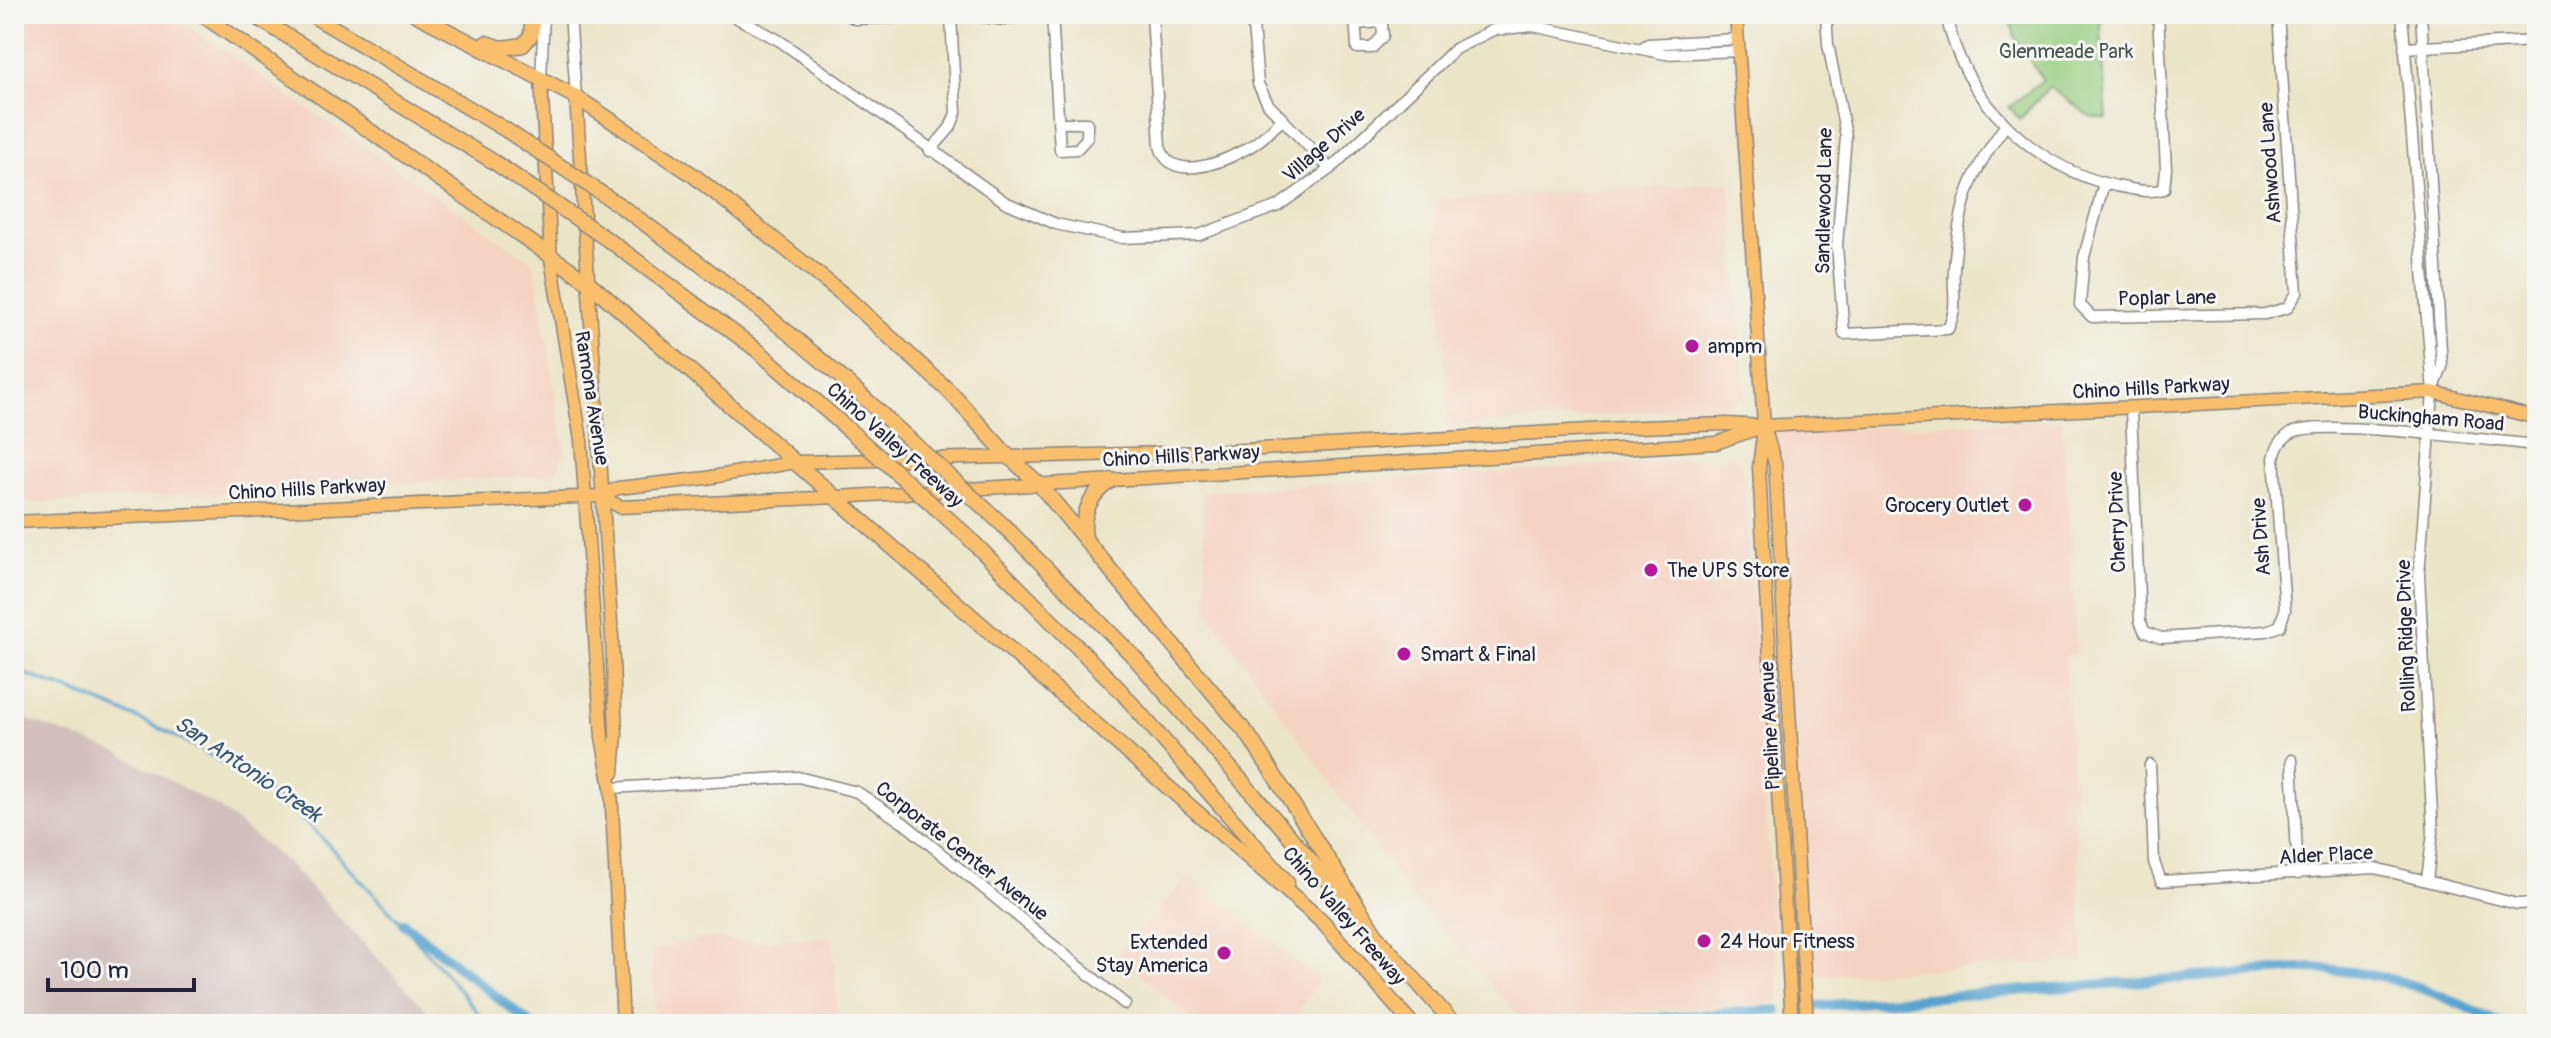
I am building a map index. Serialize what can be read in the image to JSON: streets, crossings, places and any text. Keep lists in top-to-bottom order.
{
  "streets": {
    "highway": ["Chino Valley Freeway"],
    "main road": ["Chino Hills Parkway", "Ramona Avenue", "Pipeline Avenue"],
    "street": [
      "Village Drive",
      "Ashwood Lane",
      "Sandlewood Lane",
      "Poplar Lane",
      "Buckingham Road",
      "Cherry Drive",
      "Ash Drive",
      "Rolling Ridge Drive",
      "Corporate Center Avenue",
      "Alder Place"
    ]
  },
  "crossings": [
    ["Village Drive", "Pipeline Avenue"],
    ["Ashwood Lane", "Poplar Lane"],
    ["Chino Hills Parkway", "Ramona Avenue"],
    ["Chino Hills Parkway", "Cherry Drive"],
    ["Chino Hills Parkway", "Rolling Ridge Drive"],
    ["Chino Hills Parkway", "Pipeline Avenue"],
    ["Ramona Avenue", "Corporate Center Avenue"],
    ["Buckingham Road", "Ash Drive"],
    ["Buckingham Road", "Rolling Ridge Drive"],
    ["Cherry Drive", "Ash Drive"],
    ["Rolling Ridge Drive", "Alder Place"]
  ],
  "water": ["San Antonio Creek"],
  "parks": ["Glenmeade Park"],
  "places": [
    "ampm",
    "Grocery Outlet",
    "The UPS Store",
    "Smart & Final",
    "24 Hour Fitness",
    "Extended Stay America"
  ],
  "scale_bar": "100 m"
}
